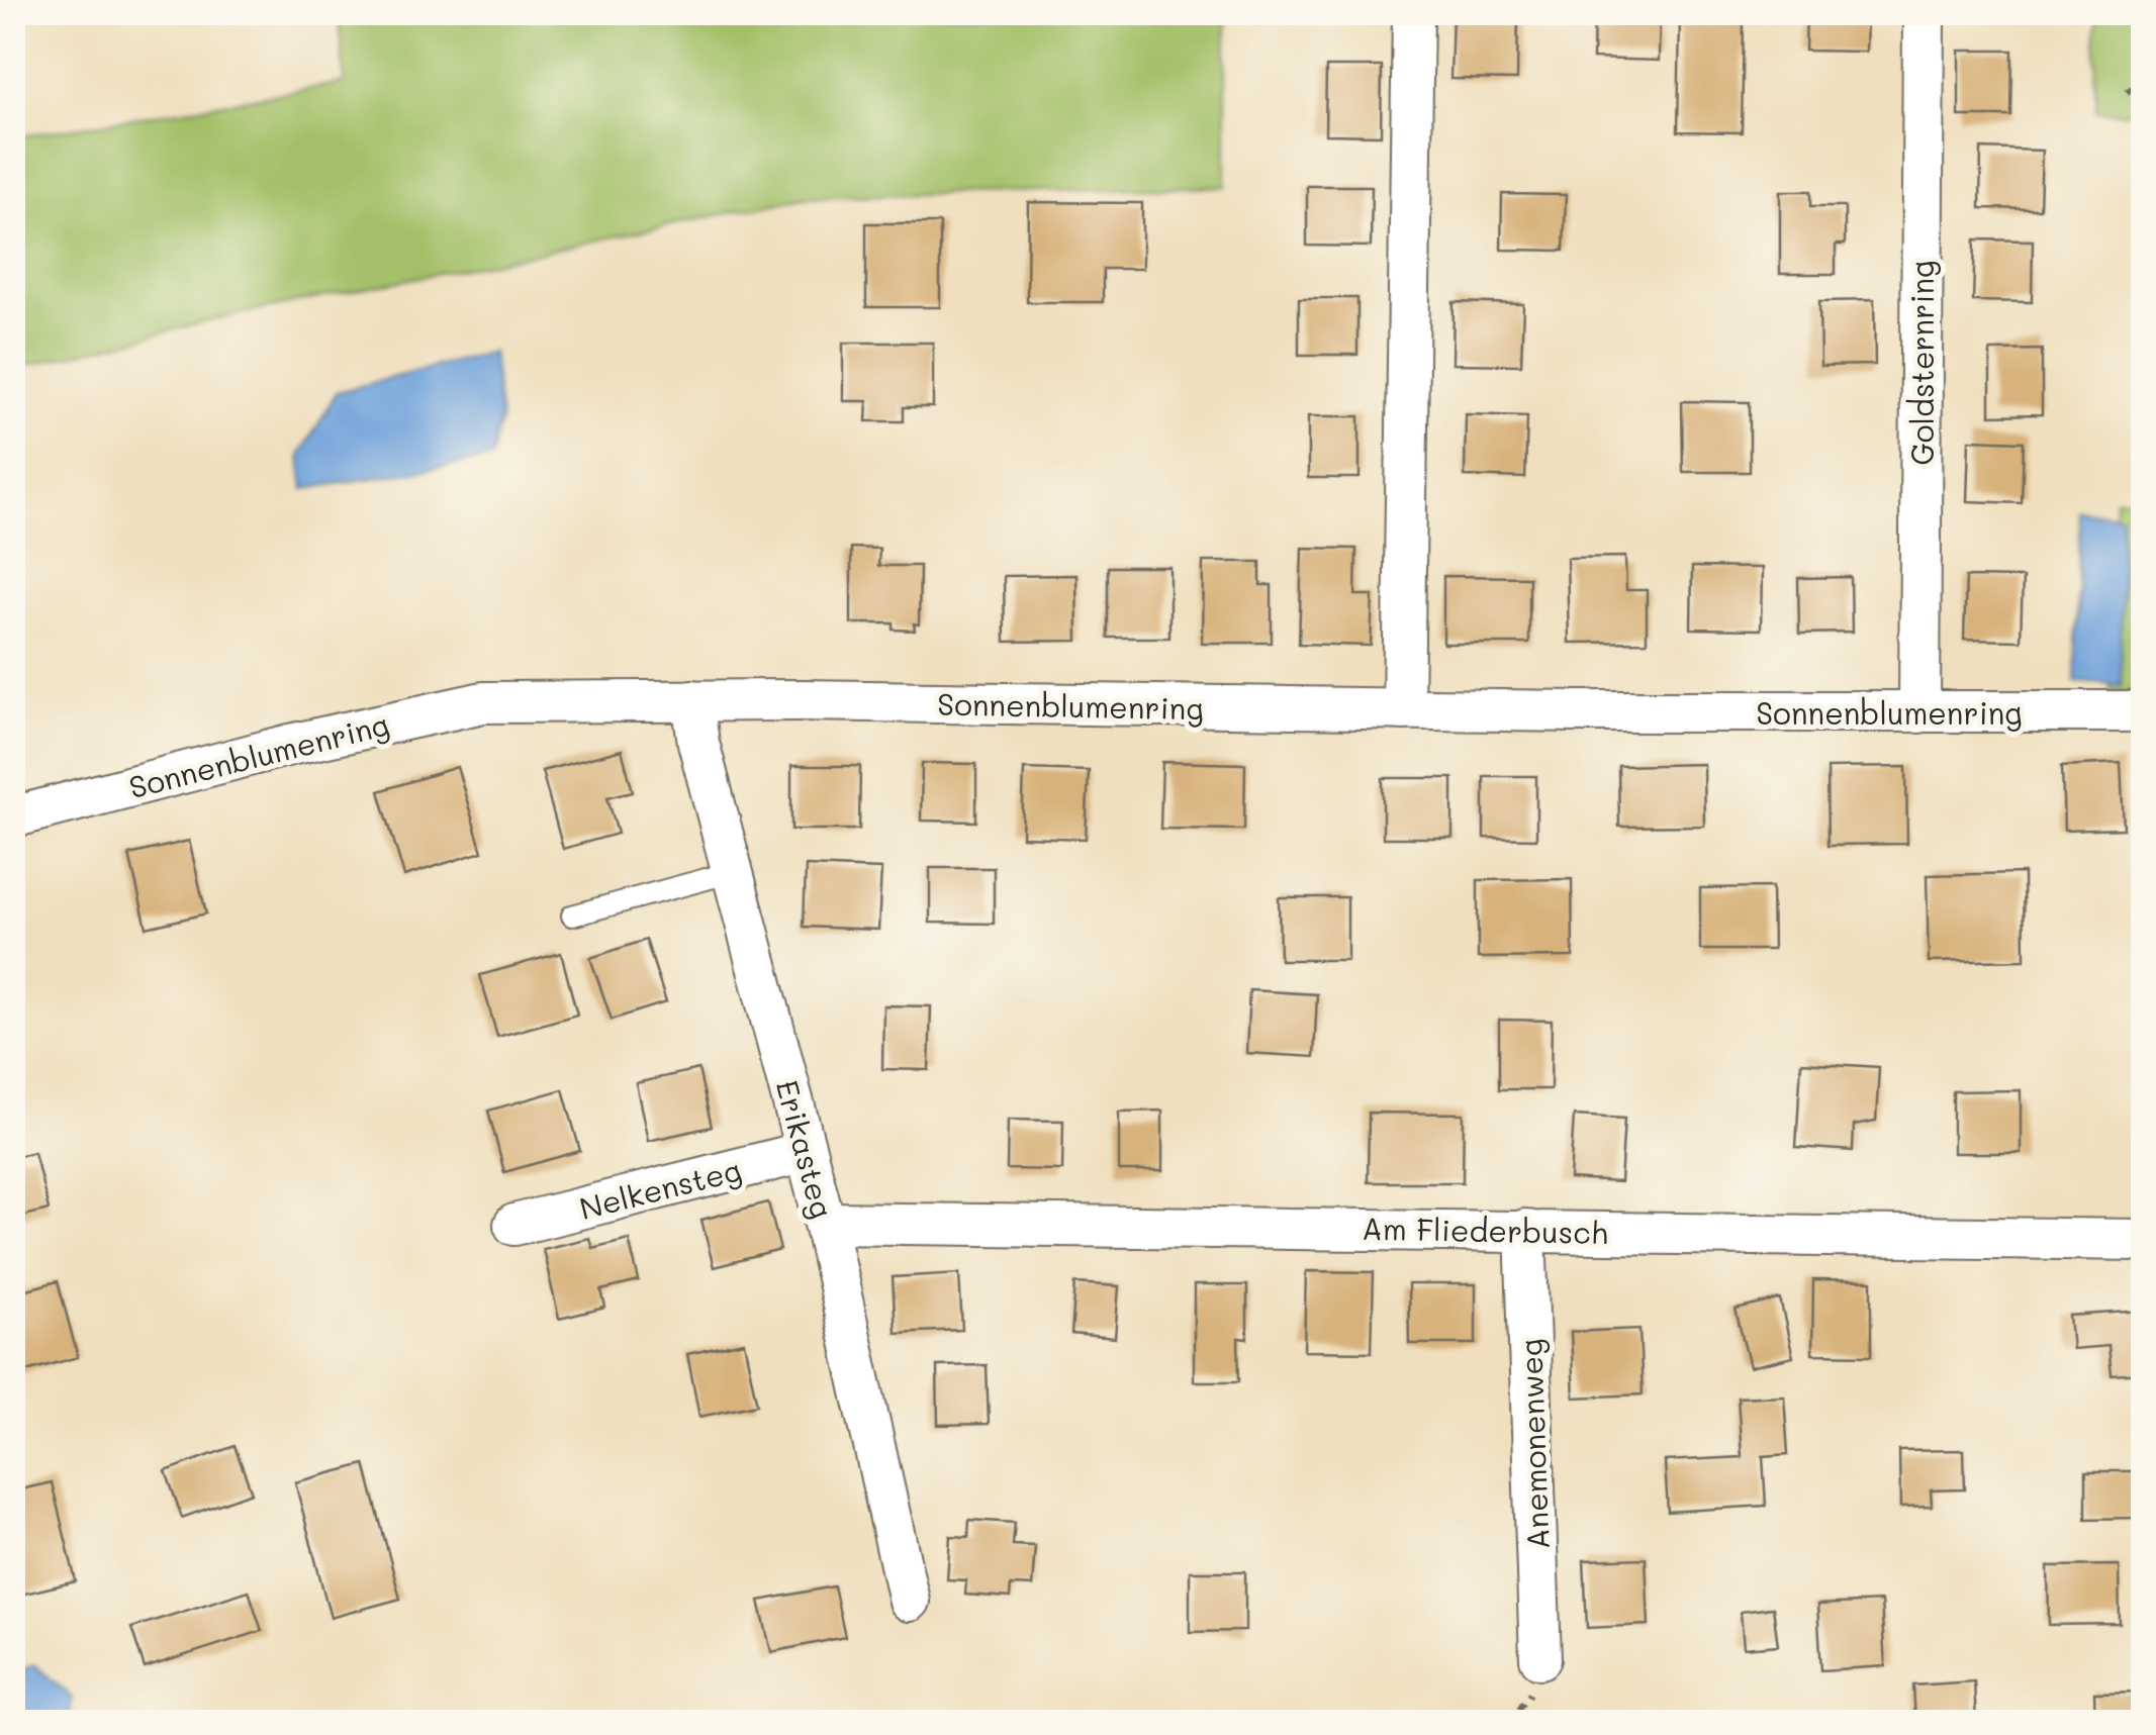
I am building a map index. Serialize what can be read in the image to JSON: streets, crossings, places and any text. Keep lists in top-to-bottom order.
{
  "streets": {
    "street": [
      "Goldsternring",
      "Sonnenblumenring",
      "Erikasteg",
      "Nelkensteg",
      "Am Fliederbusch",
      "Anemonenweg"
    ]
  },
  "crossings": [
    ["Goldsternring", "Sonnenblumenring"],
    ["Sonnenblumenring", "Erikasteg"],
    ["Erikasteg", "Nelkensteg"],
    ["Erikasteg", "Am Fliederbusch"],
    ["Am Fliederbusch", "Anemonenweg"]
  ]
}
